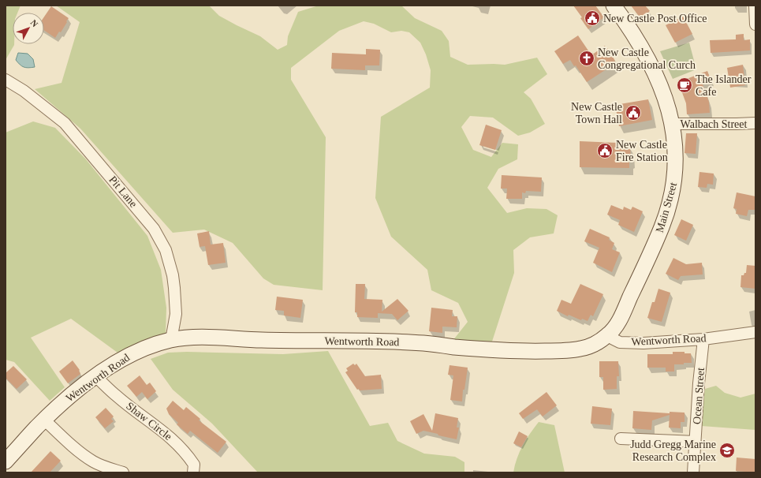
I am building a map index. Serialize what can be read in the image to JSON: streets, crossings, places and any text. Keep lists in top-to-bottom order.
{
  "streets": {
    "main road": ["Main Street", "Wentworth Road"],
    "street": [
      "Walbach Street",
      "Pit Lane",
      "Ocean Street",
      "Shaw Circle"
    ]
  },
  "crossings": [
    ["Walbach Street", "Main Street"],
    ["Pit Lane", "Wentworth Road"],
    ["Main Street", "Wentworth Road"],
    ["Wentworth Road", "Ocean Street"],
    ["Wentworth Road", "Shaw Circle"]
  ],
  "places": {
    "public building": ["New Castle Post Office", "New Castle Town Hall", "New Castle Fire Station"],
    "church": ["New Castle Congregational Curch"],
    "cafe": ["The Islander Cafe"],
    "school or university": ["Judd Gregg Marine Research Complex"]
  },
  "north": "top right"
}
